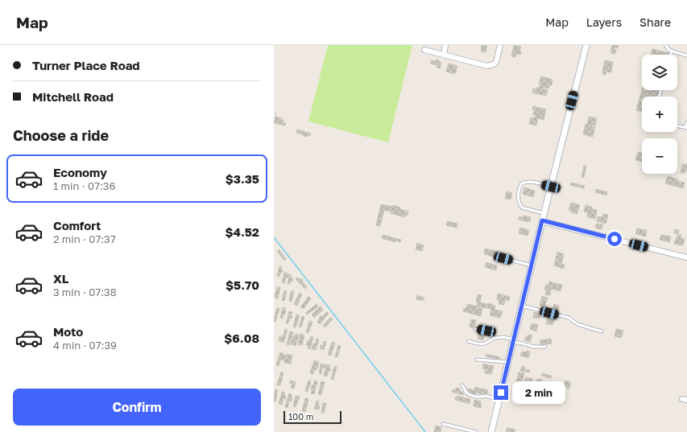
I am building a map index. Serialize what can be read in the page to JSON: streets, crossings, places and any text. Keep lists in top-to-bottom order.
{
  "scale_bar": "100 m",
  "page": {
    "header": "Map",
    "nav": ["Map", "Layers", "Share"],
    "banner": ["Turner Place Road", "Mitchell Road"],
    "map_buttons": ["+", "−"],
    "heading": "Choose a ride",
    "list": [
      {
        "name": "Economy",
        "note": "1 min · 07:36",
        "value": "$3.35"
      },
      {
        "name": "Comfort",
        "note": "2 min · 07:37",
        "value": "$4.52"
      },
      {
        "name": "XL",
        "note": "3 min · 07:38",
        "value": "$5.70"
      },
      {
        "name": "Moto",
        "note": "4 min · 07:39",
        "value": "$6.08"
      }
    ],
    "bubble": "2 min",
    "buttons": "Confirm",
    "scale": "100 m"
  }
}
